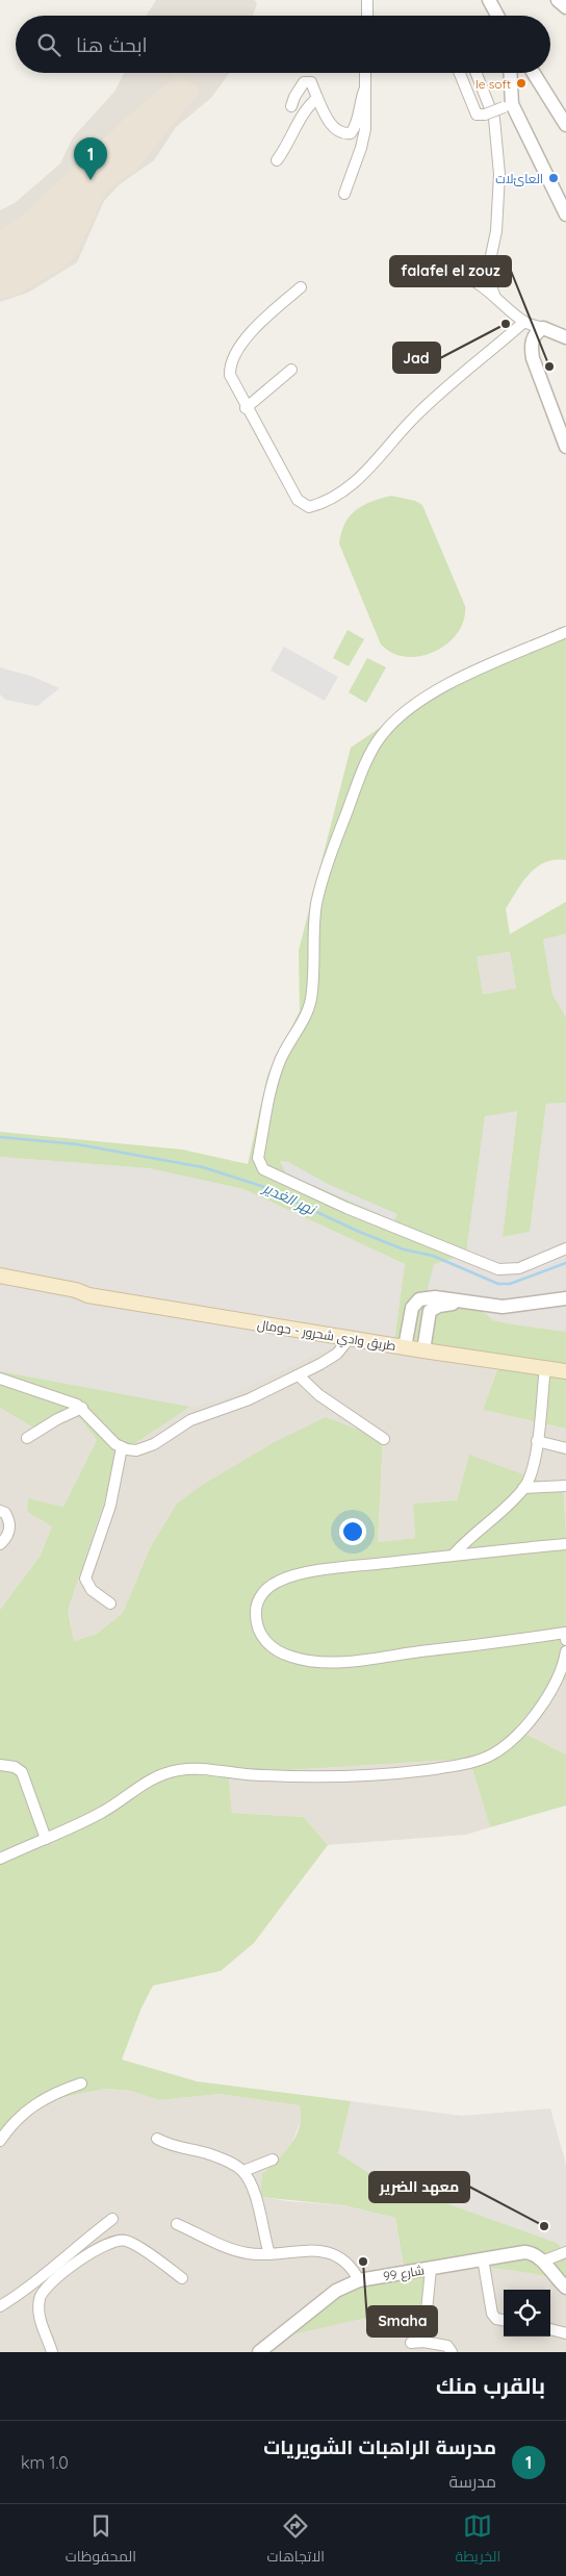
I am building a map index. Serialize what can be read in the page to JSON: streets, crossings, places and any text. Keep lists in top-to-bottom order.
{
  "streets": {
    "main road": ["طريق وادي شحرور - حومال"],
    "street": ["شارع 99"]
  },
  "water": ["نهر الغدير"],
  "places": [
    "le soft",
    "العائﻻت",
    "Jad",
    "falafel el zouz",
    "معهد الضرير",
    "Smaha"
  ],
  "page": {
    "search": "ابحث هنا",
    "pins": "1",
    "heading": "بالقرب منك",
    "list": [
      {
        "mark": "1",
        "name": "مدرسة الراهبات الشويريات",
        "note": "مدرسة",
        "value": "1.0 km"
      }
    ],
    "nav": ["الخريطة", "الاتجاهات", "المحفوظات"]
  }
}
